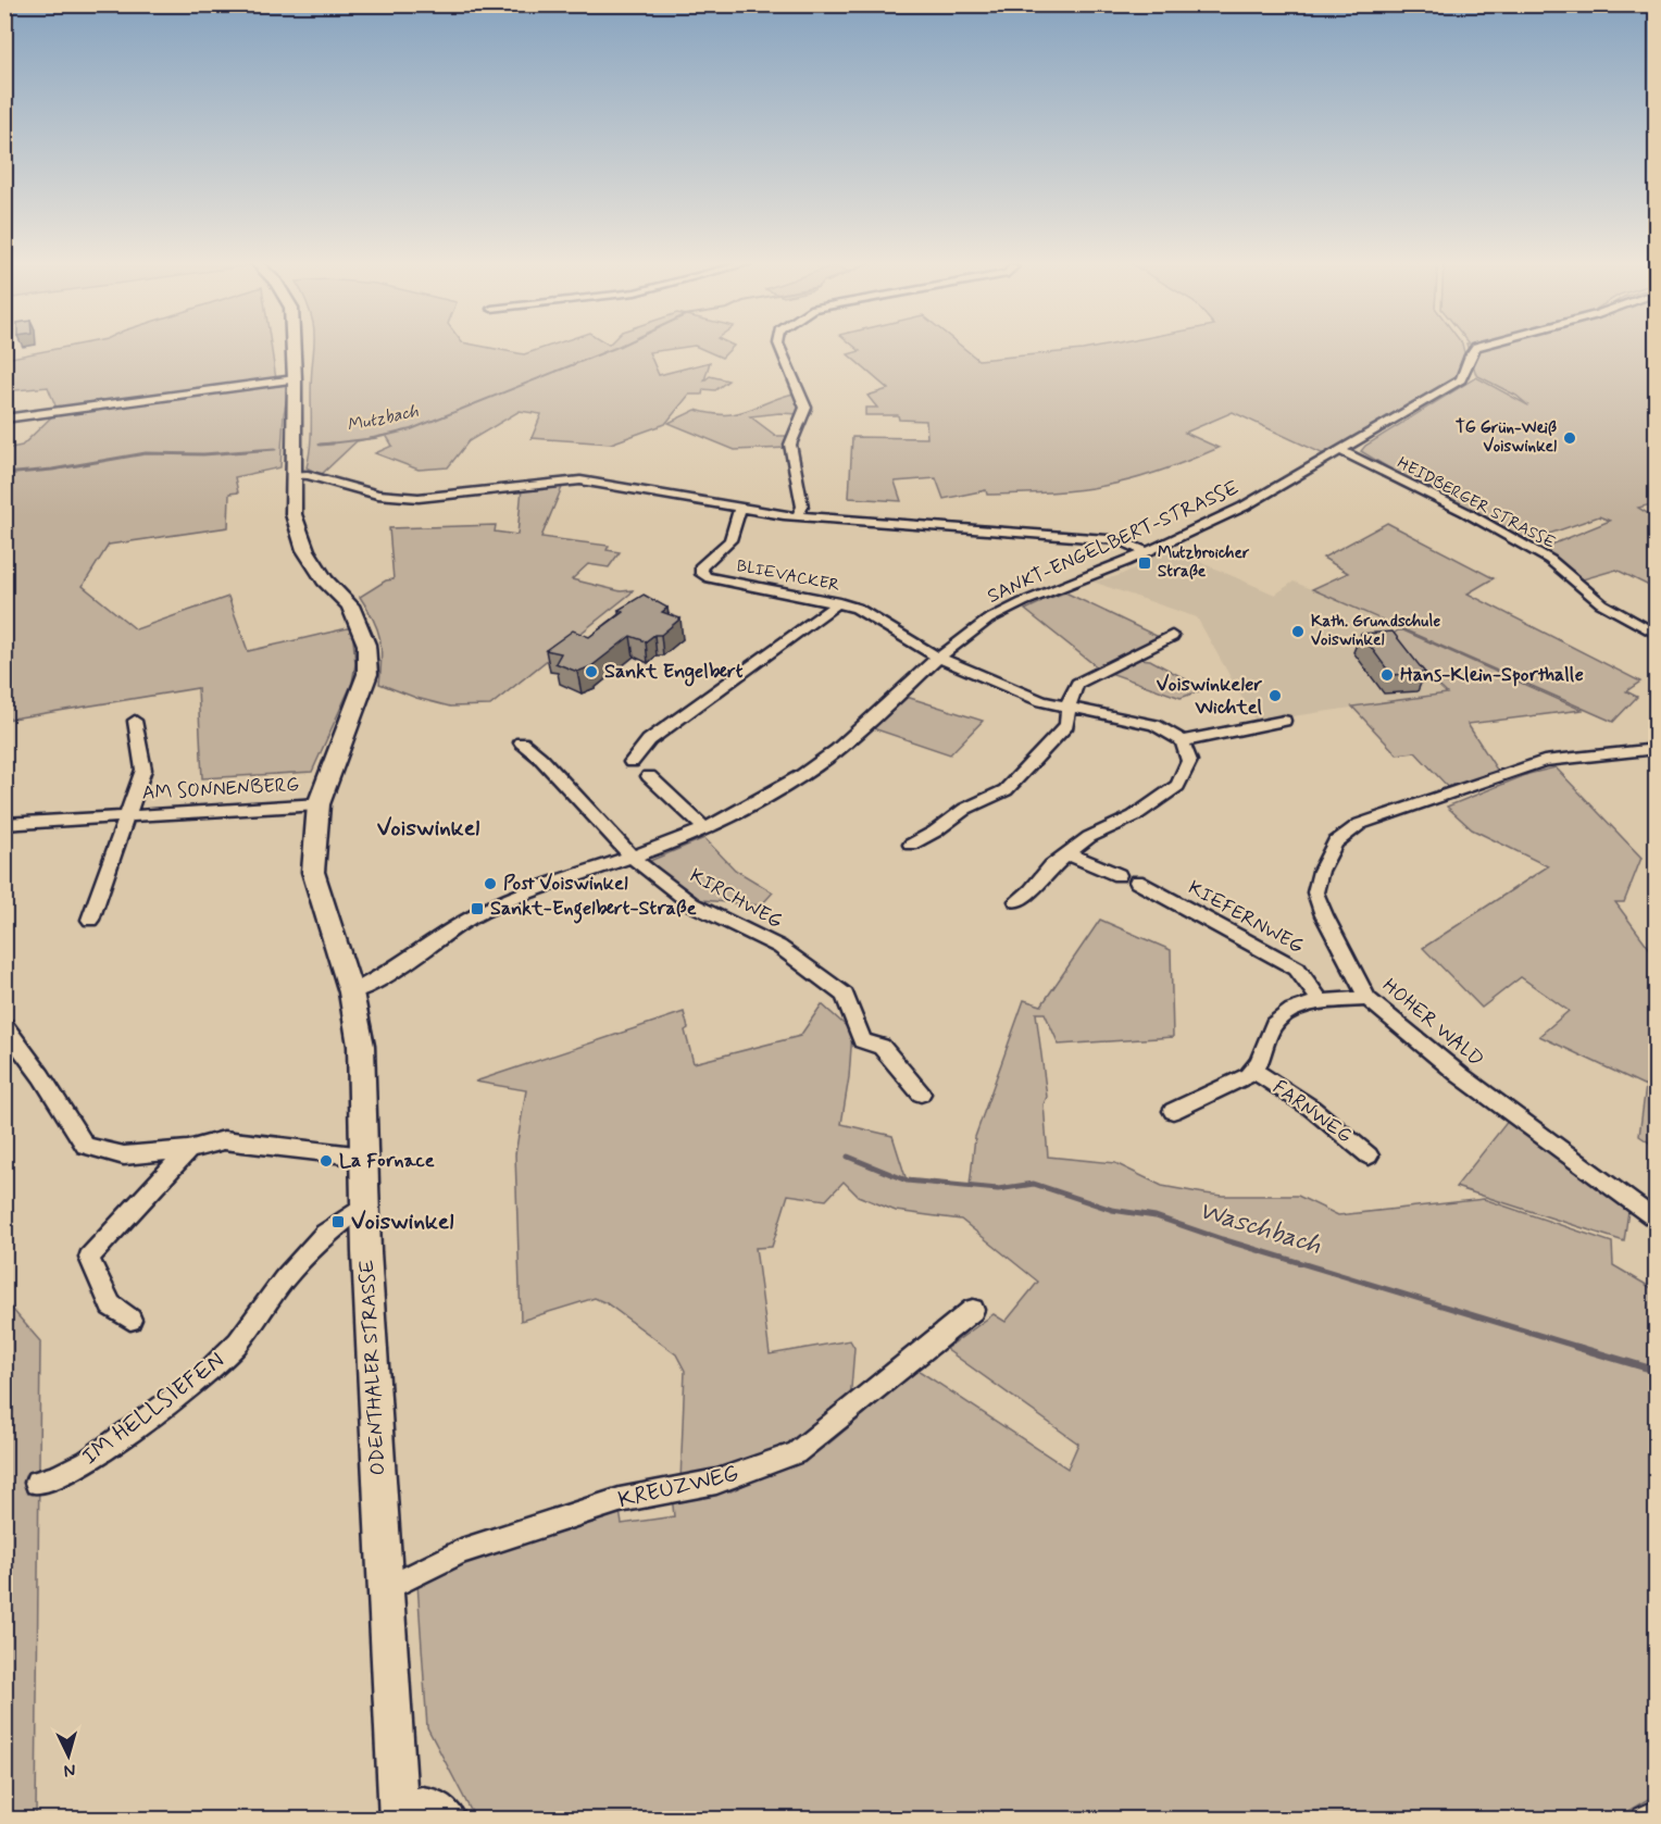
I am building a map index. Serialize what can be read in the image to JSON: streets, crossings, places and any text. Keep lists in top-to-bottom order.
{
  "streets": {
    "main road": ["ODENTHALER STRASSE"],
    "street": [
      "HEIDBERGER STRASSE",
      "SANKT-ENGELBERT-STRASSE",
      "BLIEVACKER",
      "AM SONNENBERG",
      "KIRCHWEG",
      "KIEFERNWEG",
      "HOHER WALD",
      "FARNWEG",
      "IM HELLSIEFEN",
      "KREUZWEG"
    ]
  },
  "crossings": [
    ["HEIDBERGER STRASSE", "SANKT-ENGELBERT-STRASSE"],
    ["SANKT-ENGELBERT-STRASSE", "BLIEVACKER"],
    ["SANKT-ENGELBERT-STRASSE", "KIRCHWEG"],
    ["SANKT-ENGELBERT-STRASSE", "ODENTHALER STRASSE"],
    ["AM SONNENBERG", "ODENTHALER STRASSE"],
    ["ODENTHALER STRASSE", "IM HELLSIEFEN"],
    ["ODENTHALER STRASSE", "KREUZWEG"]
  ],
  "districts": ["Voiswinkel"],
  "water": ["Mutzbach", "Waschbach"],
  "places": {
    "other": [
      "TG Grün-Weiß Voiswinkel",
      "Kath. Grundschule Voiswinkel",
      "Sankt Engelbert",
      "Hans-Klein-Sporthalle",
      "Voiswinkeler Wichtel",
      "Post Voiswinkel",
      "La Fornace"
    ],
    "transit": ["Mutzbroicher Straße", "Sankt-Engelbert-Straße", "Voiswinkel"]
  },
  "north": "bottom"
}
